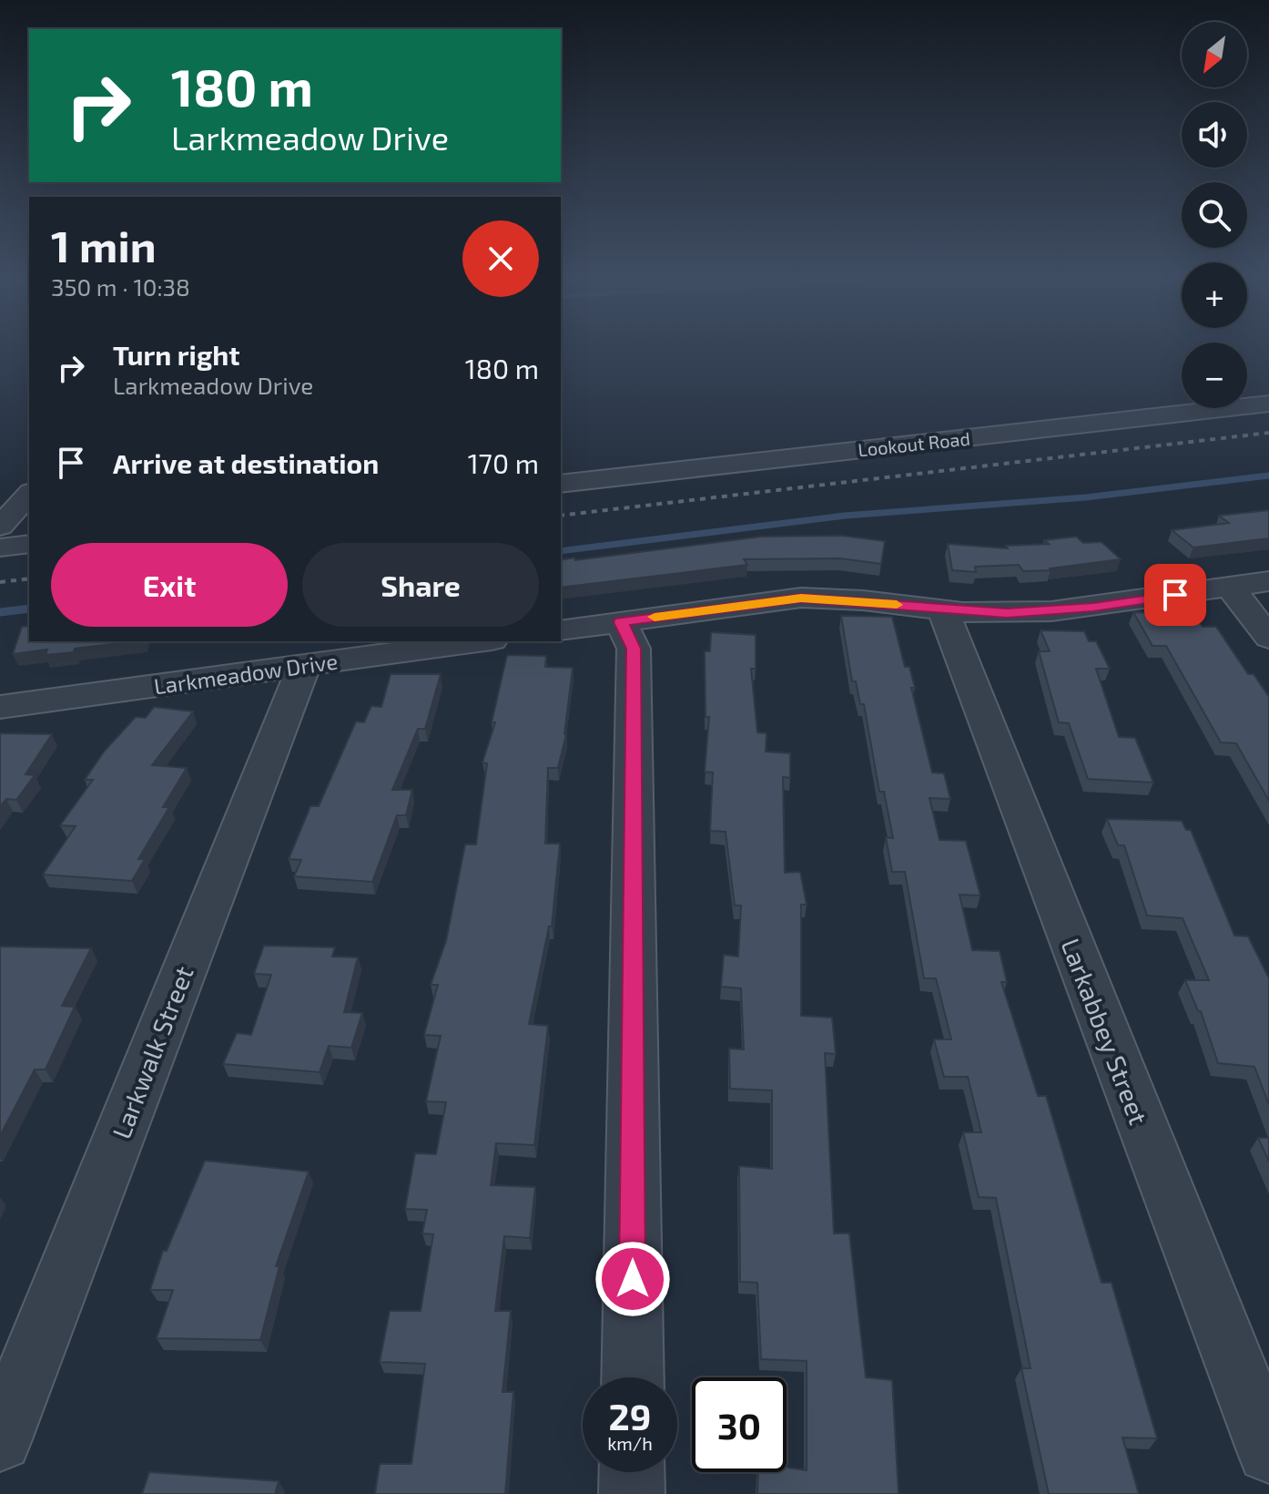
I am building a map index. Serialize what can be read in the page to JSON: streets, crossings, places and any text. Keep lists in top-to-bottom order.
{
  "streets": {
    "street": [
      "Lookout Road",
      "Larkmeadow Drive",
      "Larkabbey Street",
      "Larkwalk Street"
    ]
  },
  "crossings": [
    ["Larkmeadow Drive", "Larkwalk Street"]
  ],
  "north": "bottom left",
  "page": {
    "map_buttons": ["+", "−"],
    "turn": ["180 m", "Larkmeadow Drive"],
    "heading": ["1 min", "350 m · 10:38"],
    "list": [
      {
        "name": "Turn right",
        "note": "Larkmeadow Drive",
        "value": "180 m"
      },
      {
        "name": "Arrive at destination",
        "value": "170 m"
      }
    ],
    "buttons": ["Exit", "Share"],
    "speed": "29 km/h",
    "limit": "30"
  }
}
